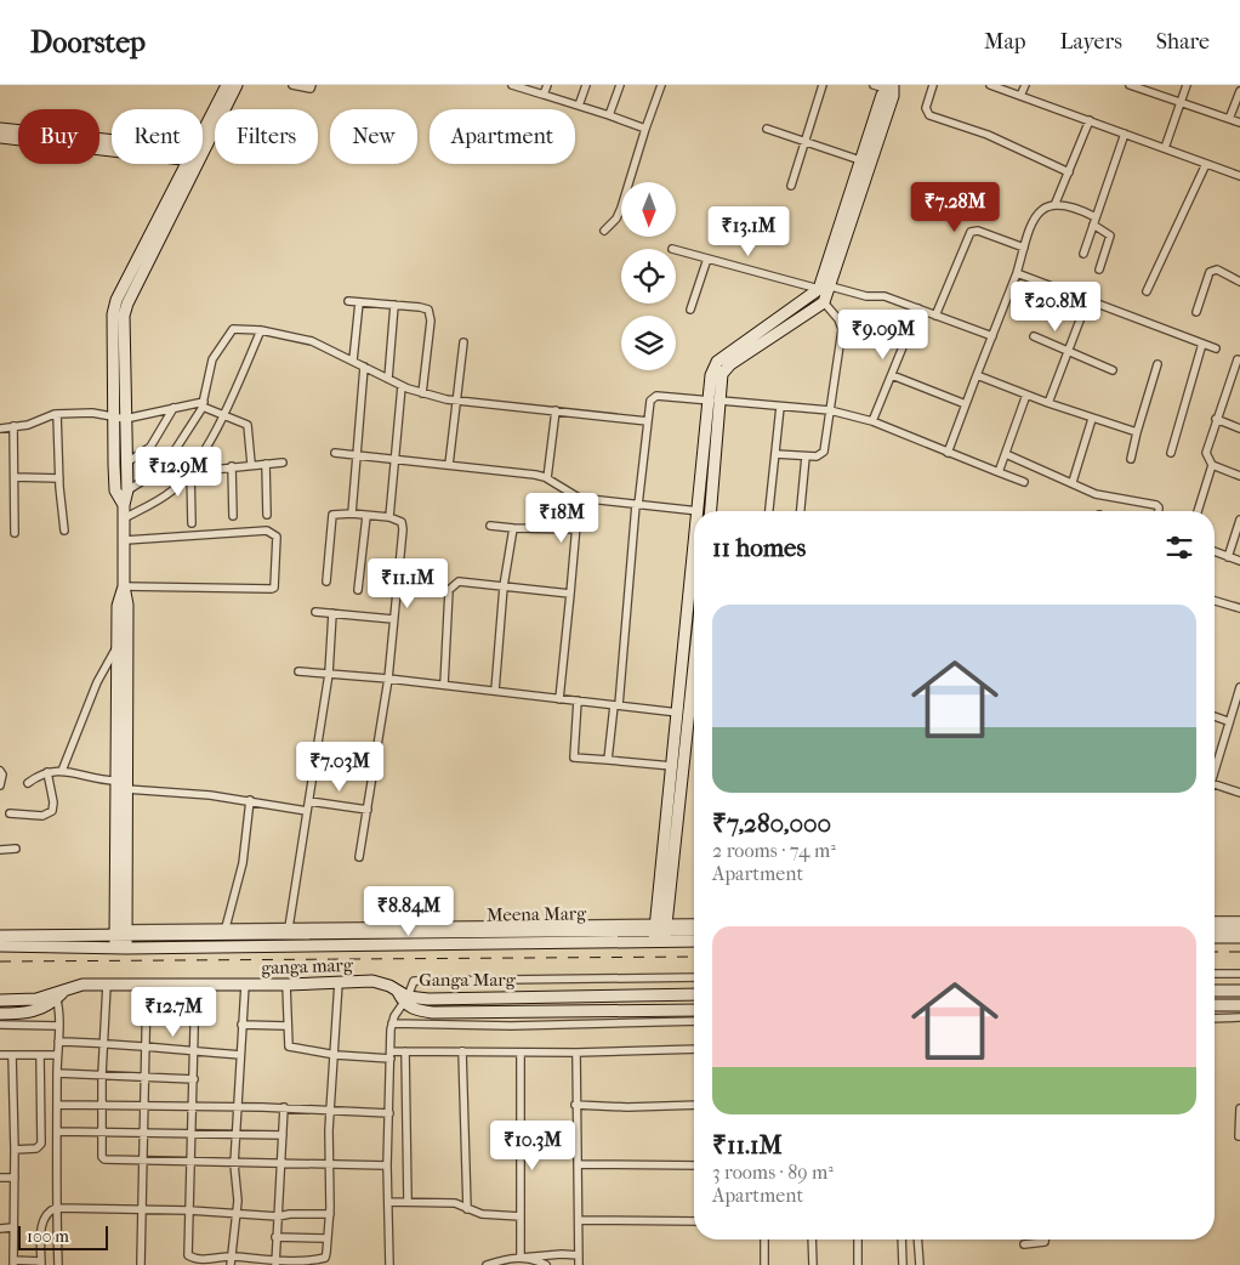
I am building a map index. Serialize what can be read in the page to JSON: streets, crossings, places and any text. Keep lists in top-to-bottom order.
{
  "streets": {
    "street": ["Meena Marg", "ganga marg", "Ganga Marg"]
  },
  "crossings": [
    ["ganga marg", "Ganga Marg"]
  ],
  "scale_bar": "100 m",
  "north": "bottom",
  "page": {
    "header": "Doorstep",
    "nav": ["Map", "Layers", "Share"],
    "chip": [
      "Buy",
      "Rent",
      "Filters",
      "New",
      "Apartment"
    ],
    "price": [
      "₹7.28M",
      "₹13.1M",
      "₹20.8M",
      "₹9.09M",
      "₹12.9M",
      "₹18M",
      "₹11.1M",
      "₹7.03M",
      "₹8.84M",
      "₹12.7M",
      "₹10.3M"
    ],
    "heading": "11 homes",
    "list": [
      {
        "name": "₹7,280,000",
        "note": "2 rooms · 74 m² · Apartment"
      },
      {
        "name": "₹11.1M",
        "note": "3 rooms · 89 m² · Apartment"
      }
    ],
    "scale": "100 m"
  }
}
